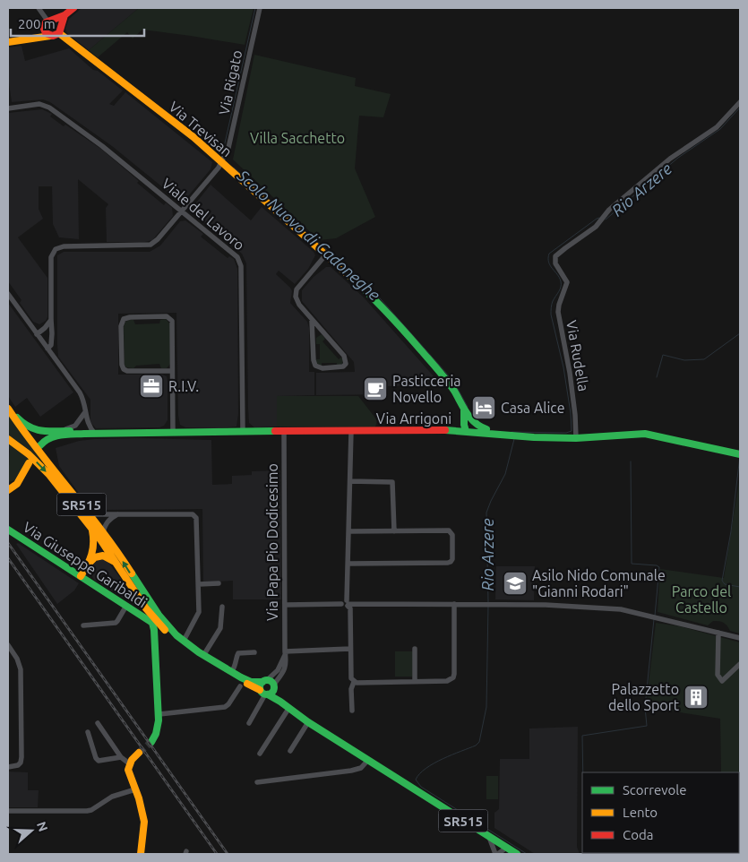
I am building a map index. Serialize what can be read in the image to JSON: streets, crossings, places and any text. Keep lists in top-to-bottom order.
{
  "streets": {
    "main road": [
      "Via Trevisan",
      "Via Arrigoni",
      "SR515",
      "Via Giuseppe Garibaldi"
    ],
    "street": [
      "Via Rigato",
      "Viale del Lavoro",
      "Via Rudella",
      "Via Papa Pio Dodicesimo"
    ]
  },
  "crossings": [
    ["Via Rigato", "Via Trevisan"],
    ["Via Rigato", "Viale del Lavoro"],
    ["Via Trevisan", "Via Arrigoni"],
    ["Viale del Lavoro", "Via Arrigoni"],
    ["Via Rudella", "Via Arrigoni"],
    ["Via Arrigoni", "SR515"],
    ["Via Arrigoni", "Via Papa Pio Dodicesimo"],
    ["SR515", "Via Papa Pio Dodicesimo"]
  ],
  "water": ["Rio Arzere", "Scolo Nuovo di Cadoneghe"],
  "parks": ["Villa Sacchetto", "Parco del Castello"],
  "places": {
    "office": ["R.I.V."],
    "cafe": ["Pasticceria Novello"],
    "hotel": ["Casa Alice"],
    "school or university": ["Asilo Nido Comunale \"Gianni Rodari\""],
    "building": ["Palazzetto dello Sport"]
  },
  "legend": ["Scorrevole", "Lento", "Coda"],
  "scale_bar": "200 m",
  "north": "right"
}
